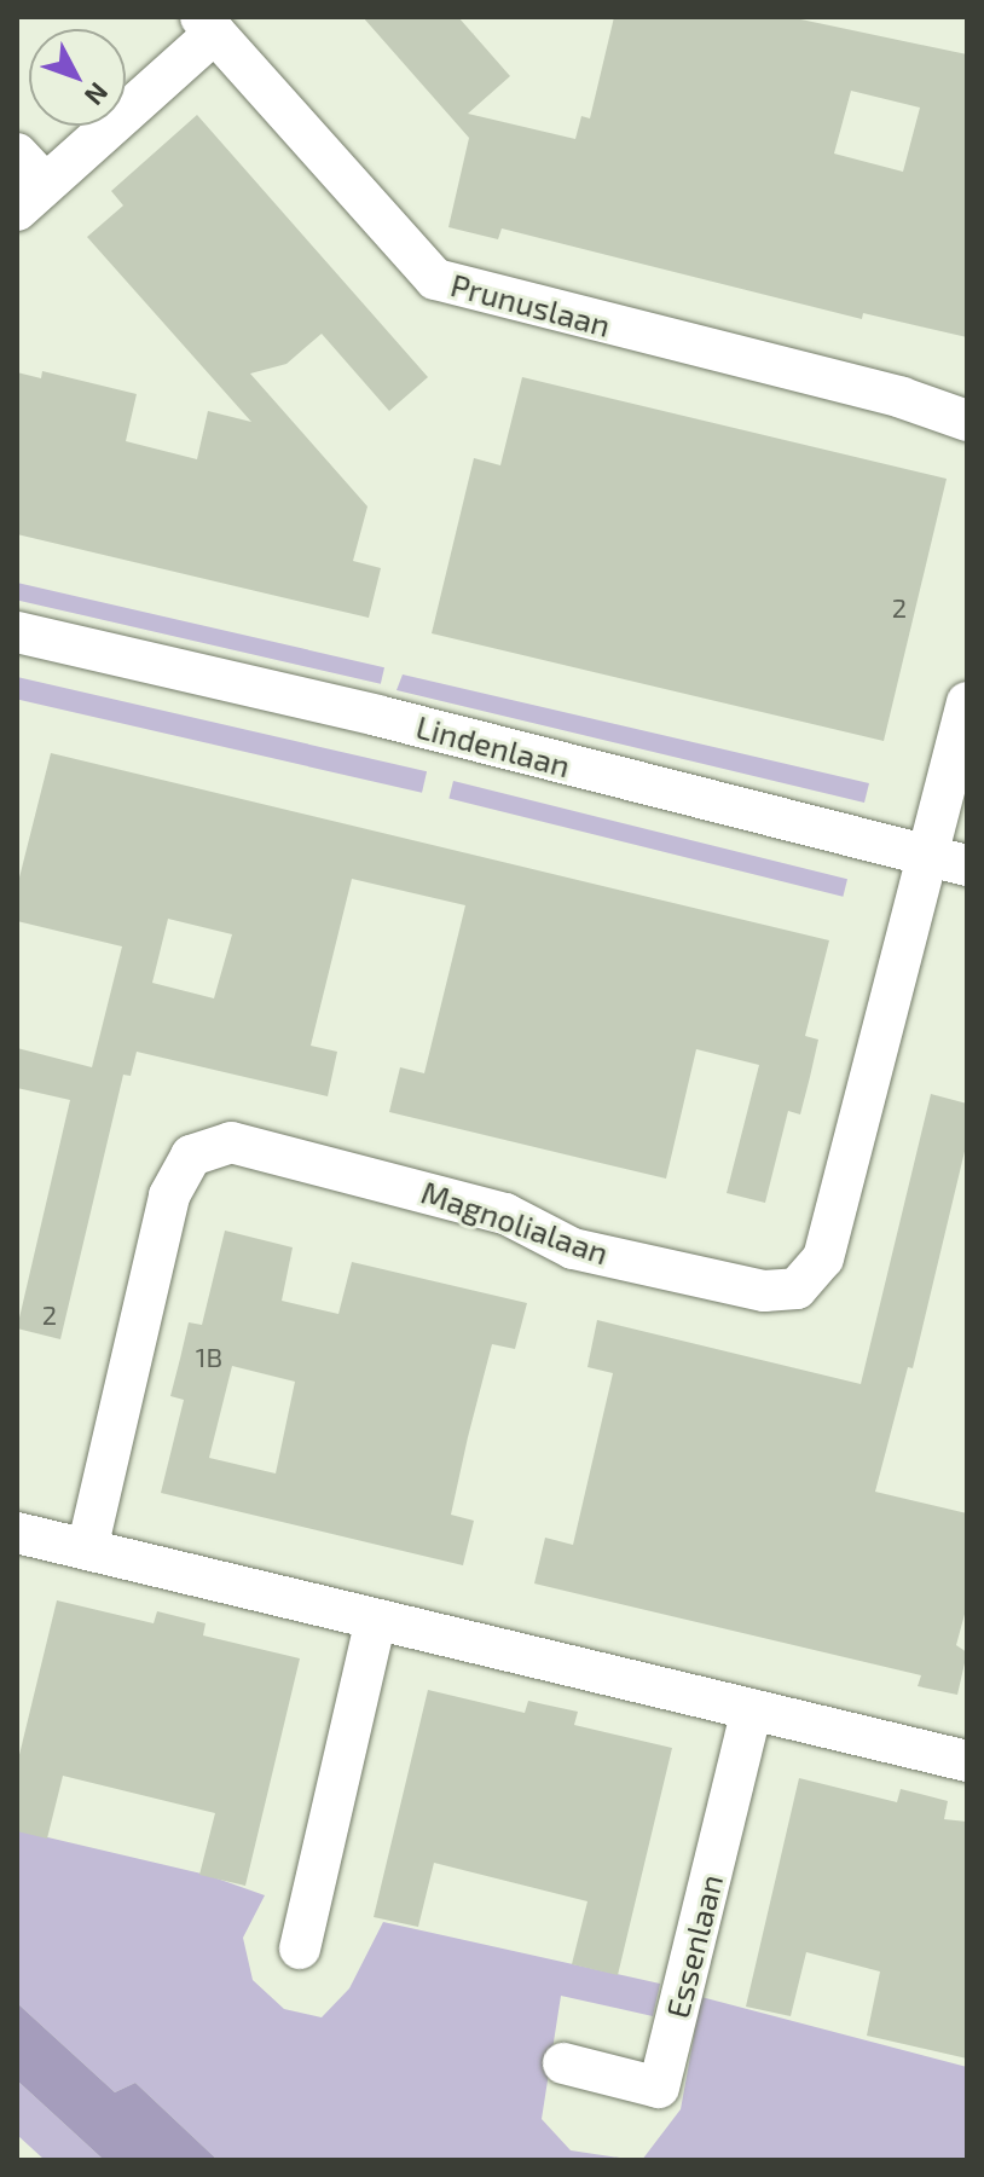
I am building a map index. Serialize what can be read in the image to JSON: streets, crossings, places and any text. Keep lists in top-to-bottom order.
{
  "streets": {
    "street": [
      "Prunuslaan",
      "Lindenlaan",
      "Magnolialaan",
      "Essenlaan"
    ]
  },
  "crossings": [
    ["Lindenlaan", "Magnolialaan"]
  ],
  "house_numbers": ["2", "2", "1B"],
  "north": "bottom right"
}
